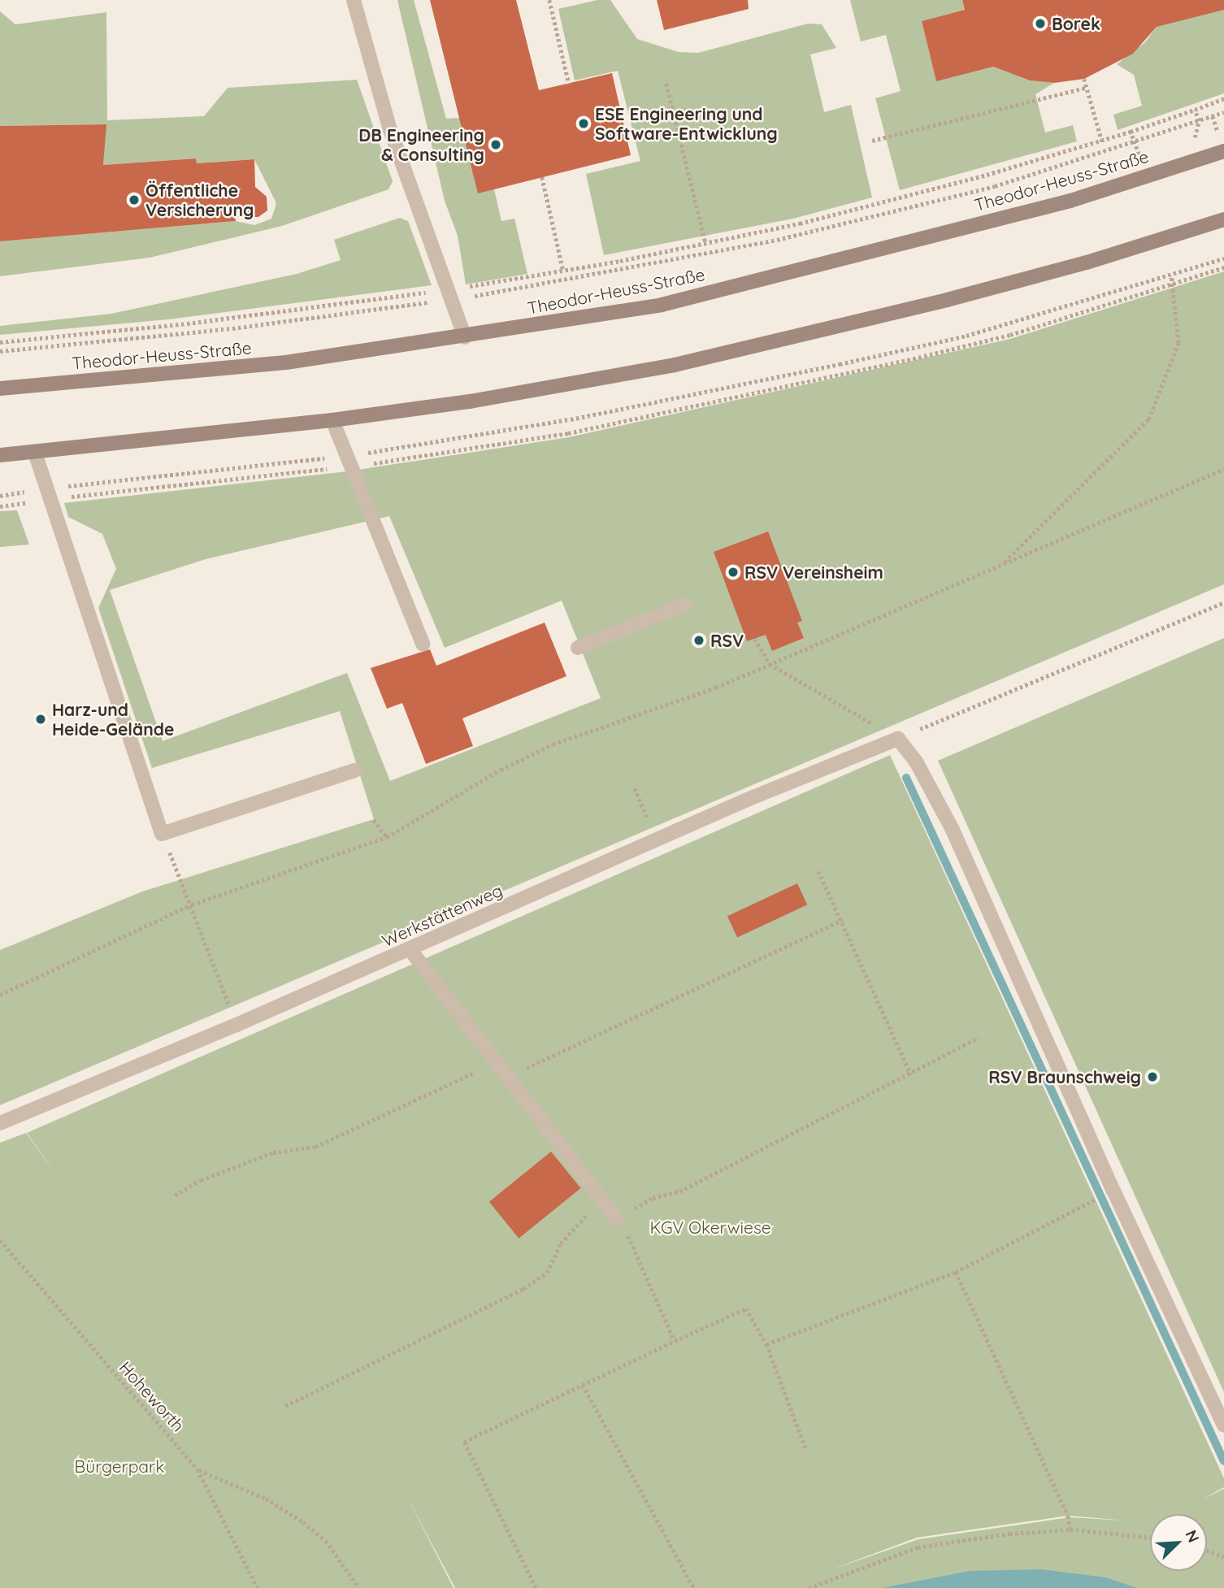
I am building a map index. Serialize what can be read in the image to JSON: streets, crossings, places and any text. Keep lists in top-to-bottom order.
{
  "streets": {
    "main road": ["Theodor-Heuss-Straße"],
    "lane": ["Werkstättenweg"],
    "path": ["Hoheworth"]
  },
  "parks": ["KGV Okerwiese", "Bürgerpark"],
  "places": [
    "Borek",
    "ESE Engineering und Software-Entwicklung",
    "DB Engineering & Consulting",
    "Öffentliche Versicherung",
    "RSV Vereinsheim",
    "RSV",
    "Harz-und Heide-Gelände",
    "RSV Braunschweig"
  ],
  "north": "top right"
}
